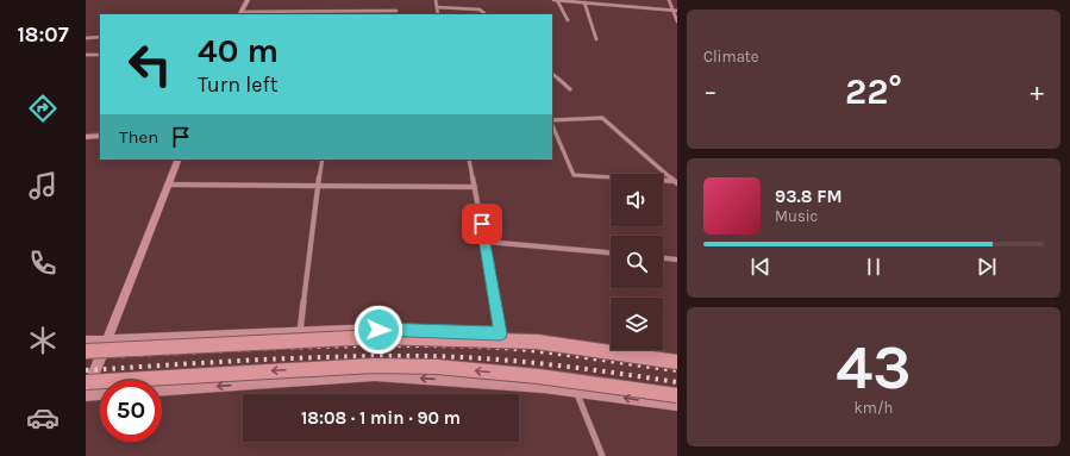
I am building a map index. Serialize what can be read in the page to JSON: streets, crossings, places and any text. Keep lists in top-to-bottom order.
{
  "page": {
    "tabs": "18:07",
    "tile": [
      "Climate",
      ["43", "km/h"]
    ],
    "turn": ["40 m", "Turn left"],
    "heat": ["−", "22°", "+"],
    "then": "Then",
    "song": ["93.8 FM", "Music"],
    "limit": "50",
    "trip": "18:08 · 1 min · 90 m"
  }
}
